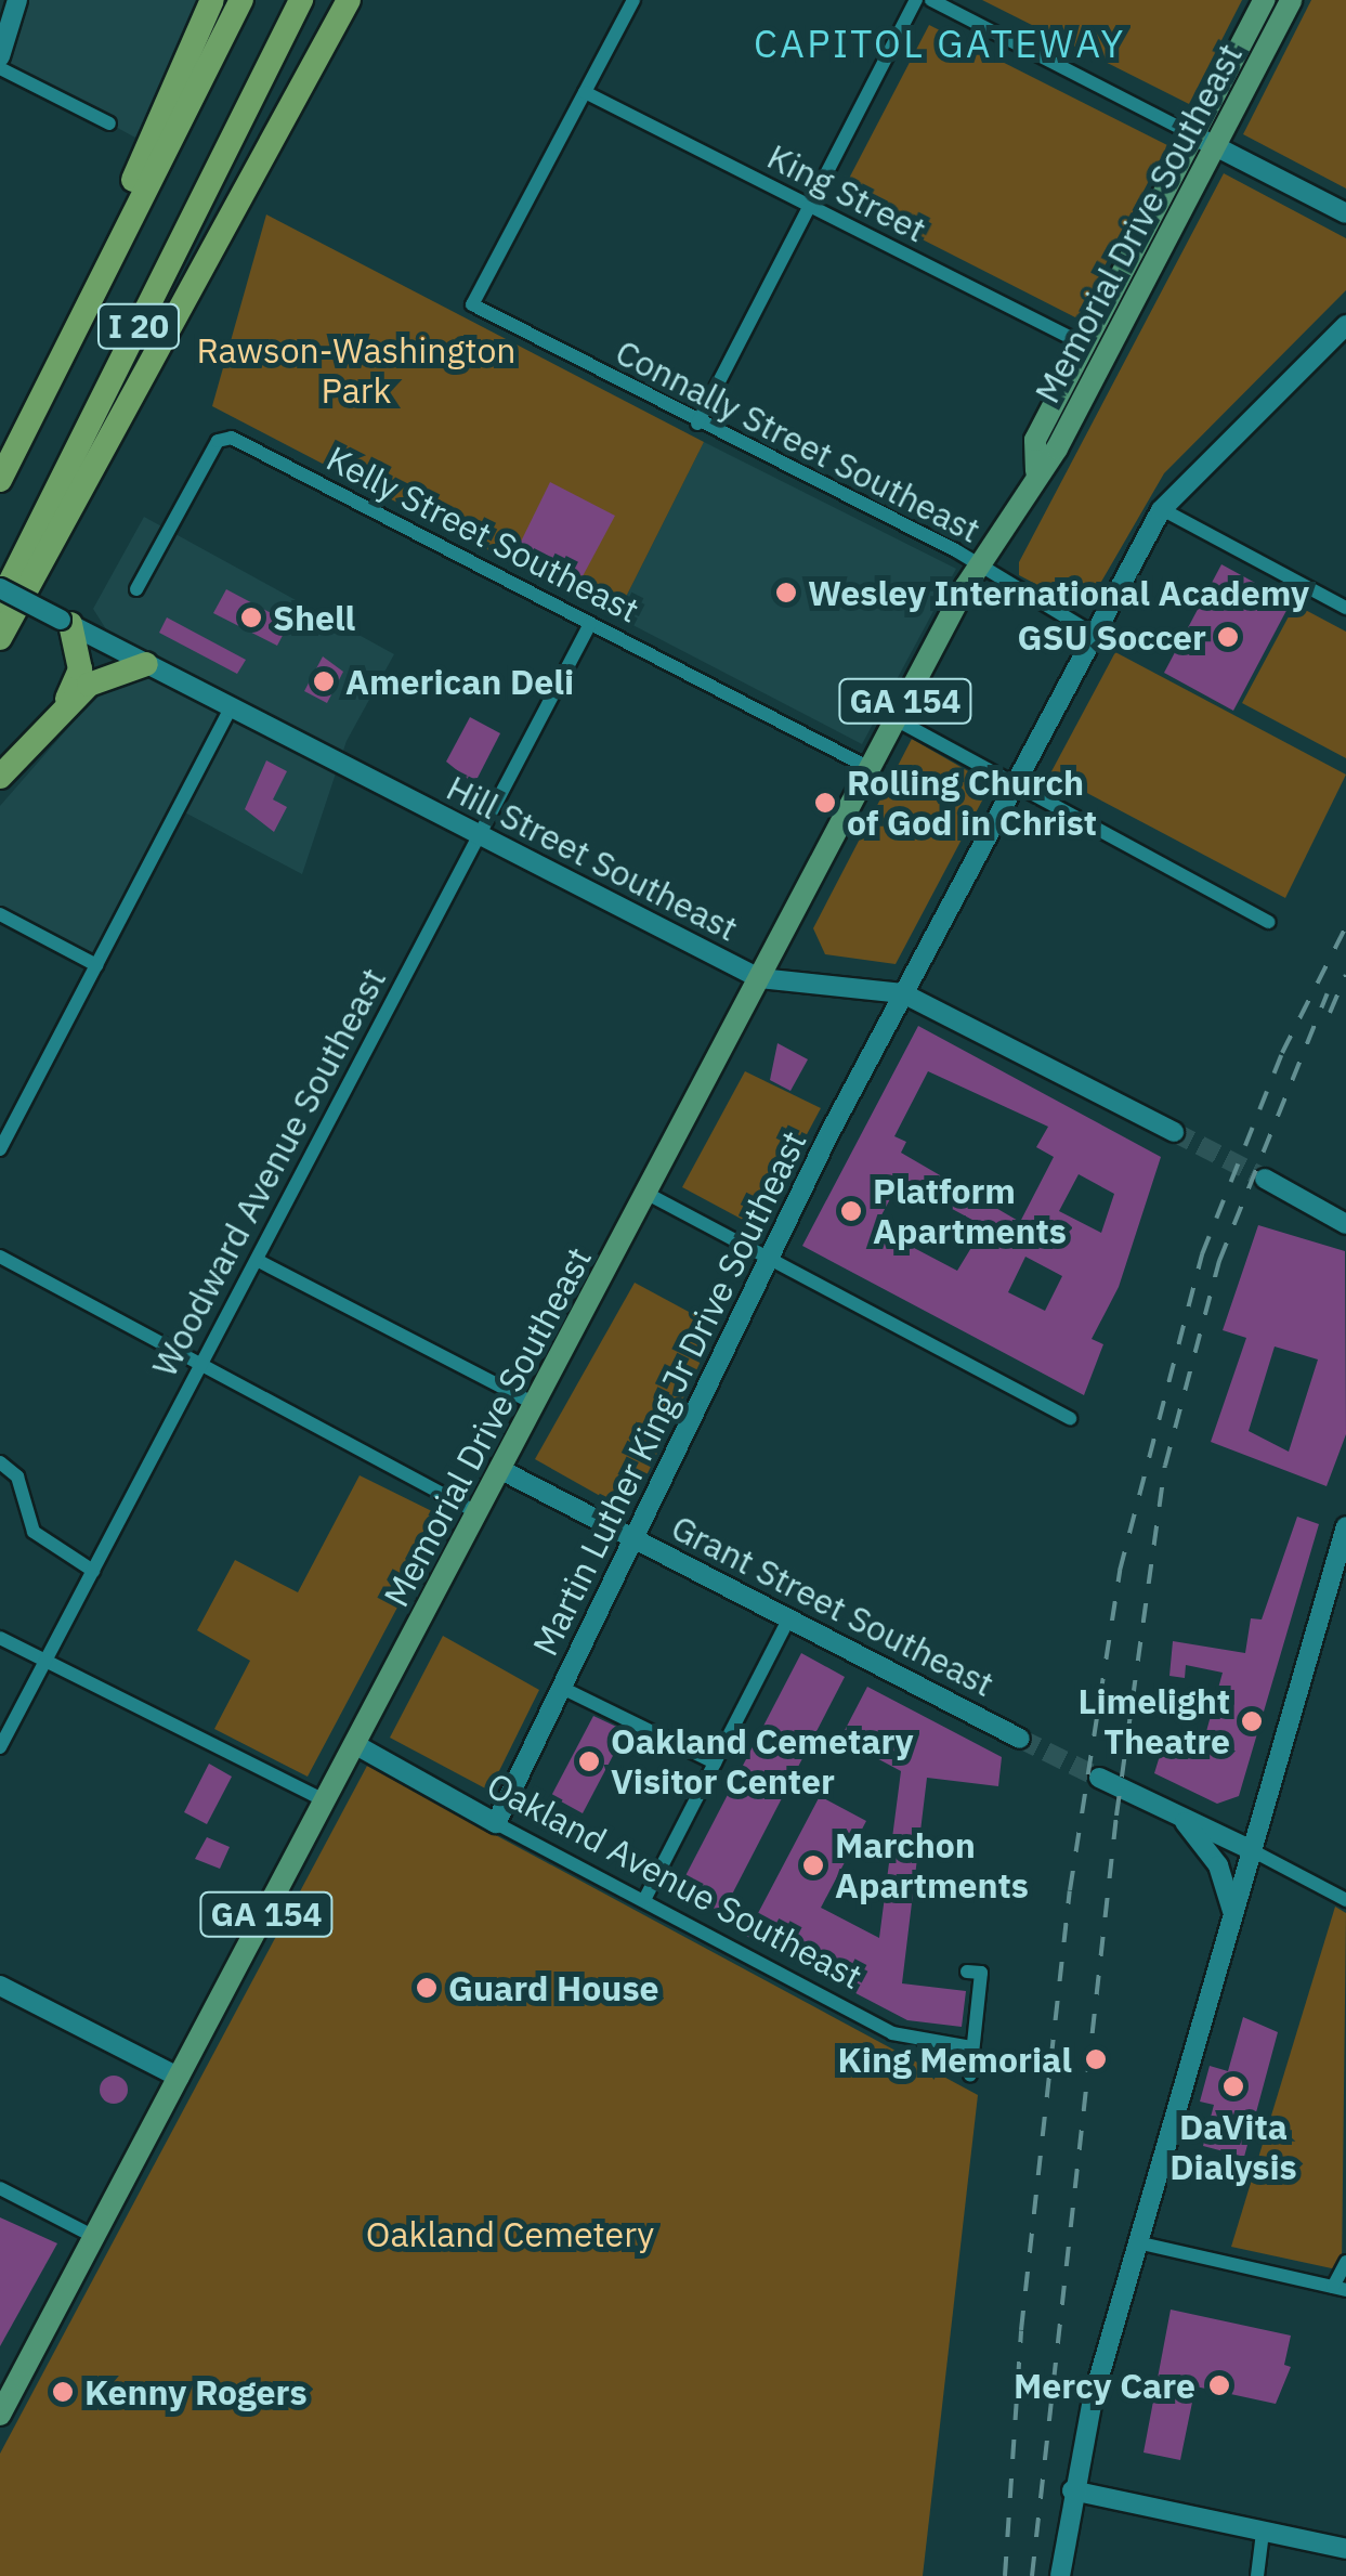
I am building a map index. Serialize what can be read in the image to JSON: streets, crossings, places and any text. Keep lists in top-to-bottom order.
{
  "streets": {
    "highway": ["I 20"],
    "main road": [
      "Memorial Drive Southeast",
      "GA 154",
      "Hill Street Southeast",
      "Martin Luther King Jr Drive Southeast",
      "Grant Street Southeast",
      "Oakland Avenue Southeast"
    ],
    "street": [
      "King Street",
      "Connally Street Southeast",
      "Kelly Street Southeast",
      "Woodward Avenue Southeast"
    ]
  },
  "crossings": [
    ["King Street", "Memorial Drive Southeast"],
    ["King Street", "Connally Street Southeast"],
    ["Memorial Drive Southeast", "Connally Street Southeast"],
    ["Memorial Drive Southeast", "Kelly Street Southeast"],
    ["Memorial Drive Southeast", "Hill Street Southeast"],
    ["Memorial Drive Southeast", "Grant Street Southeast"],
    ["Memorial Drive Southeast", "Oakland Avenue Southeast"],
    ["Connally Street Southeast", "Martin Luther King Jr Drive Southeast"],
    ["Kelly Street Southeast", "Woodward Avenue Southeast"],
    ["Hill Street Southeast", "Woodward Avenue Southeast"],
    ["Hill Street Southeast", "Martin Luther King Jr Drive Southeast"],
    ["Martin Luther King Jr Drive Southeast", "Grant Street Southeast"],
    ["Martin Luther King Jr Drive Southeast", "Oakland Avenue Southeast"]
  ],
  "districts": ["CAPITOL GATEWAY"],
  "parks": ["Rawson-Washington Park", "Oakland Cemetery"],
  "places": [
    "Wesley International Academy",
    "Shell",
    "GSU Soccer",
    "American Deli",
    "Rolling Church of God in Christ",
    "Platform Apartments",
    "Limelight Theatre",
    "Oakland Cemetary Visitor Center",
    "Marchon Apartments",
    "Guard House",
    "King Memorial",
    "DaVita Dialysis",
    "Mercy Care",
    "Kenny Rogers"
  ]
}
